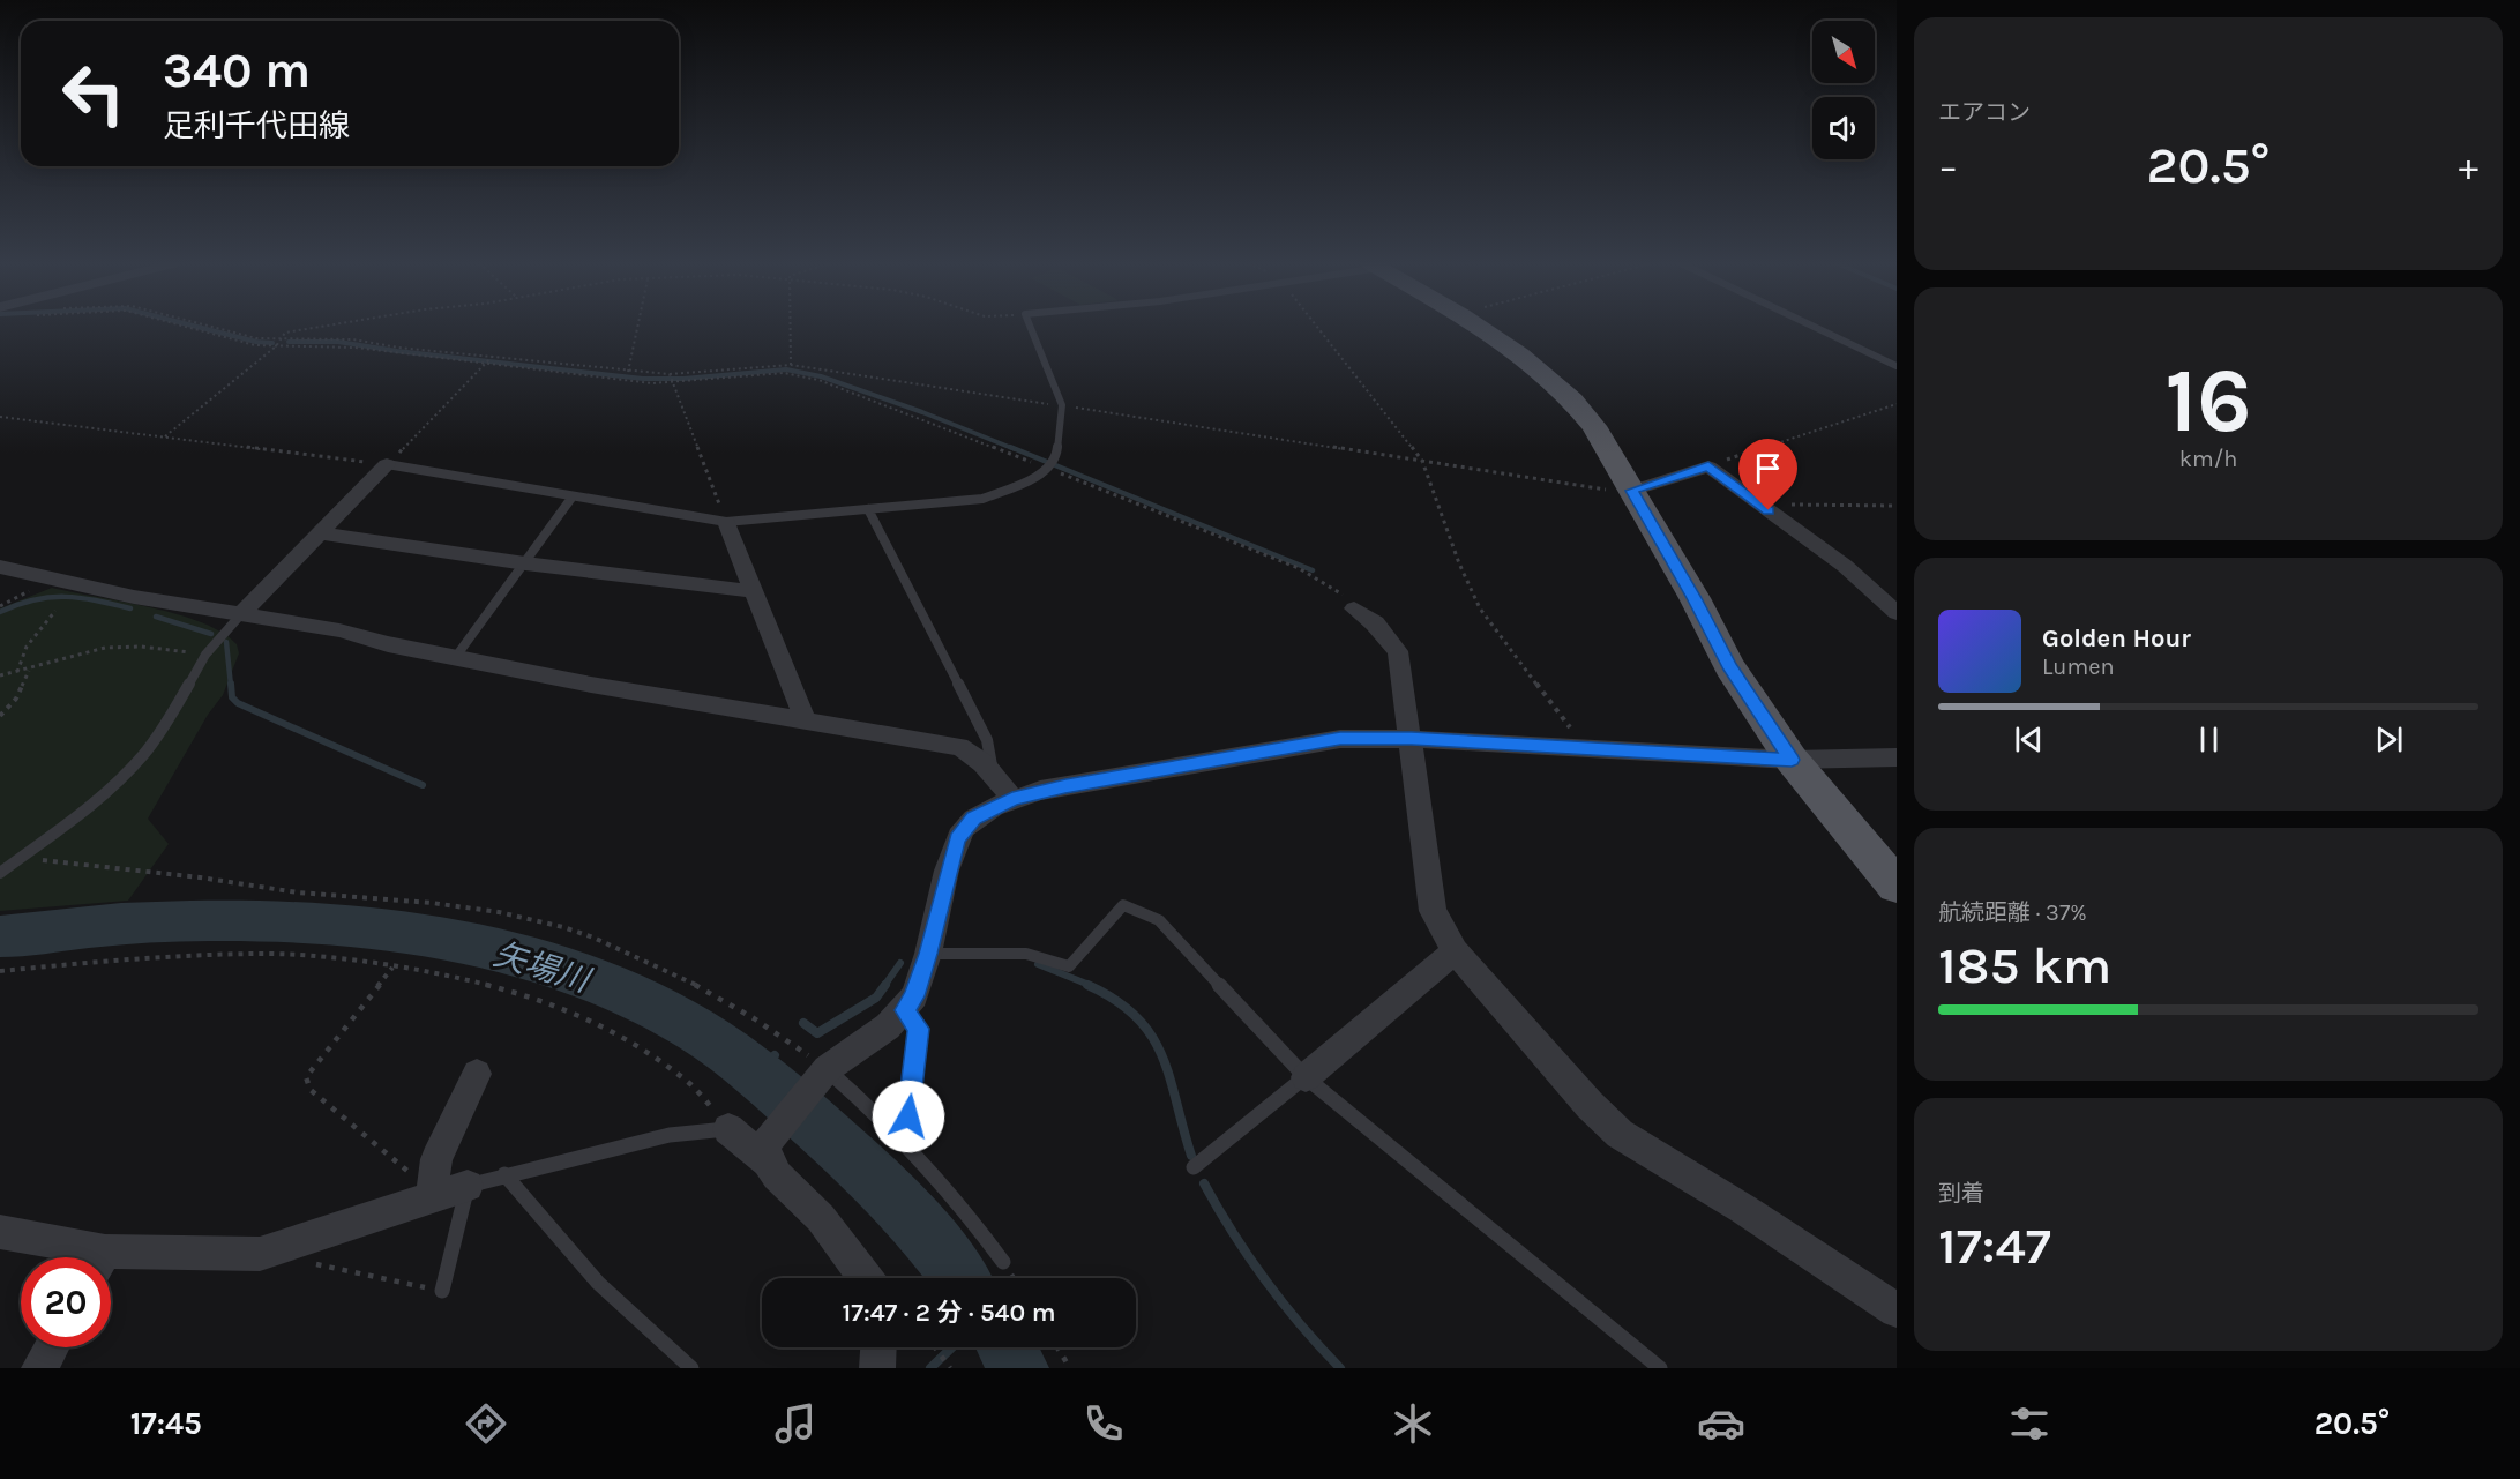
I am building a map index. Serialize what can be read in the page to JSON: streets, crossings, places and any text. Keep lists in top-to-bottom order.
{
  "water": ["矢場川"],
  "north": "bottom right",
  "page": {
    "tile": [
      "エアコン",
      ["16", "km/h"],
      ["航続距離 · 37%", "185 km"],
      ["到着", "17:47"]
    ],
    "turn": ["340 m", "足利千代田線"],
    "heat": ["−", "20.5°", "+"],
    "song": ["Golden Hour", "Lumen"],
    "limit": "20",
    "trip": "17:47 · 2 分 · 540 m",
    "tabs": ["17:45", "20.5°"]
  }
}
